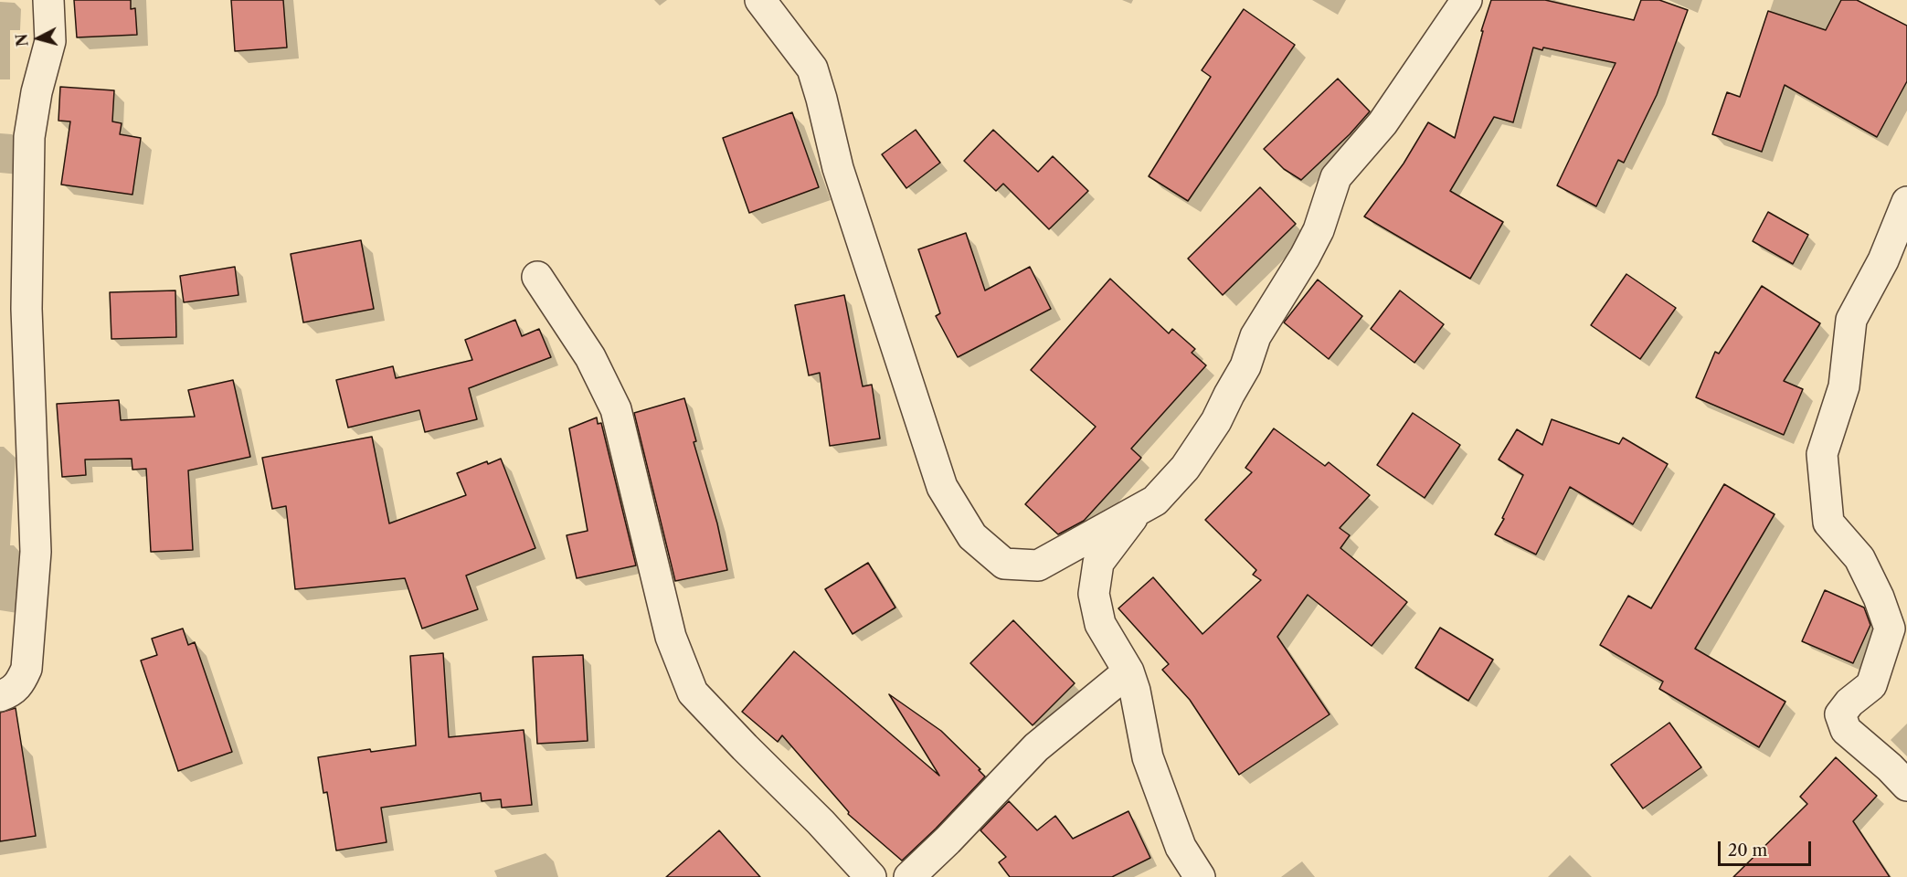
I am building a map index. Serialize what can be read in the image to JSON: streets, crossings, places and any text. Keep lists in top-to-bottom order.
{
  "scale_bar": "20 m",
  "north": "left"
}
